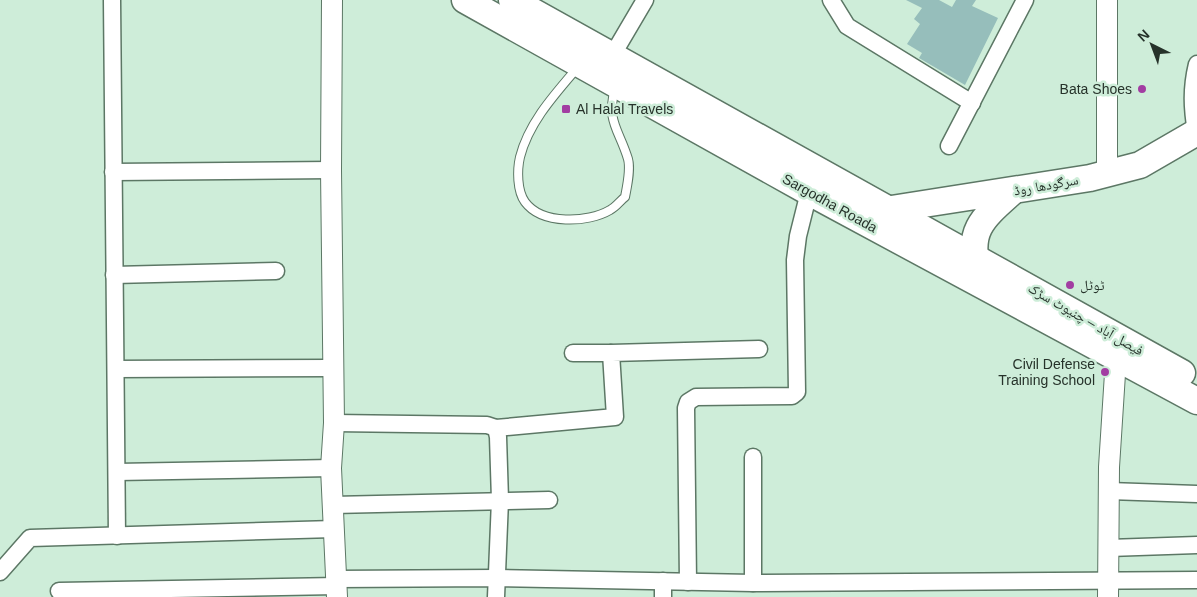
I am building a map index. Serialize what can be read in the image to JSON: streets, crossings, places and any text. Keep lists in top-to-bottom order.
{
  "streets": {
    "highway": ["سرگودھا روڈ", "Sargodha Roada", "فیصل آباد – چنیوٹ سڑک"]
  },
  "crossings": [
    ["سرگودھا روڈ", "Sargodha Roada"],
    ["Sargodha Roada", "فیصل آباد – چنیوٹ سڑک"]
  ],
  "places": {
    "other": ["Bata Shoes", "ٹوٹل", "Civil Defense Training School"],
    "transit": ["Al Halal Travels"]
  },
  "north": "top left"
}
